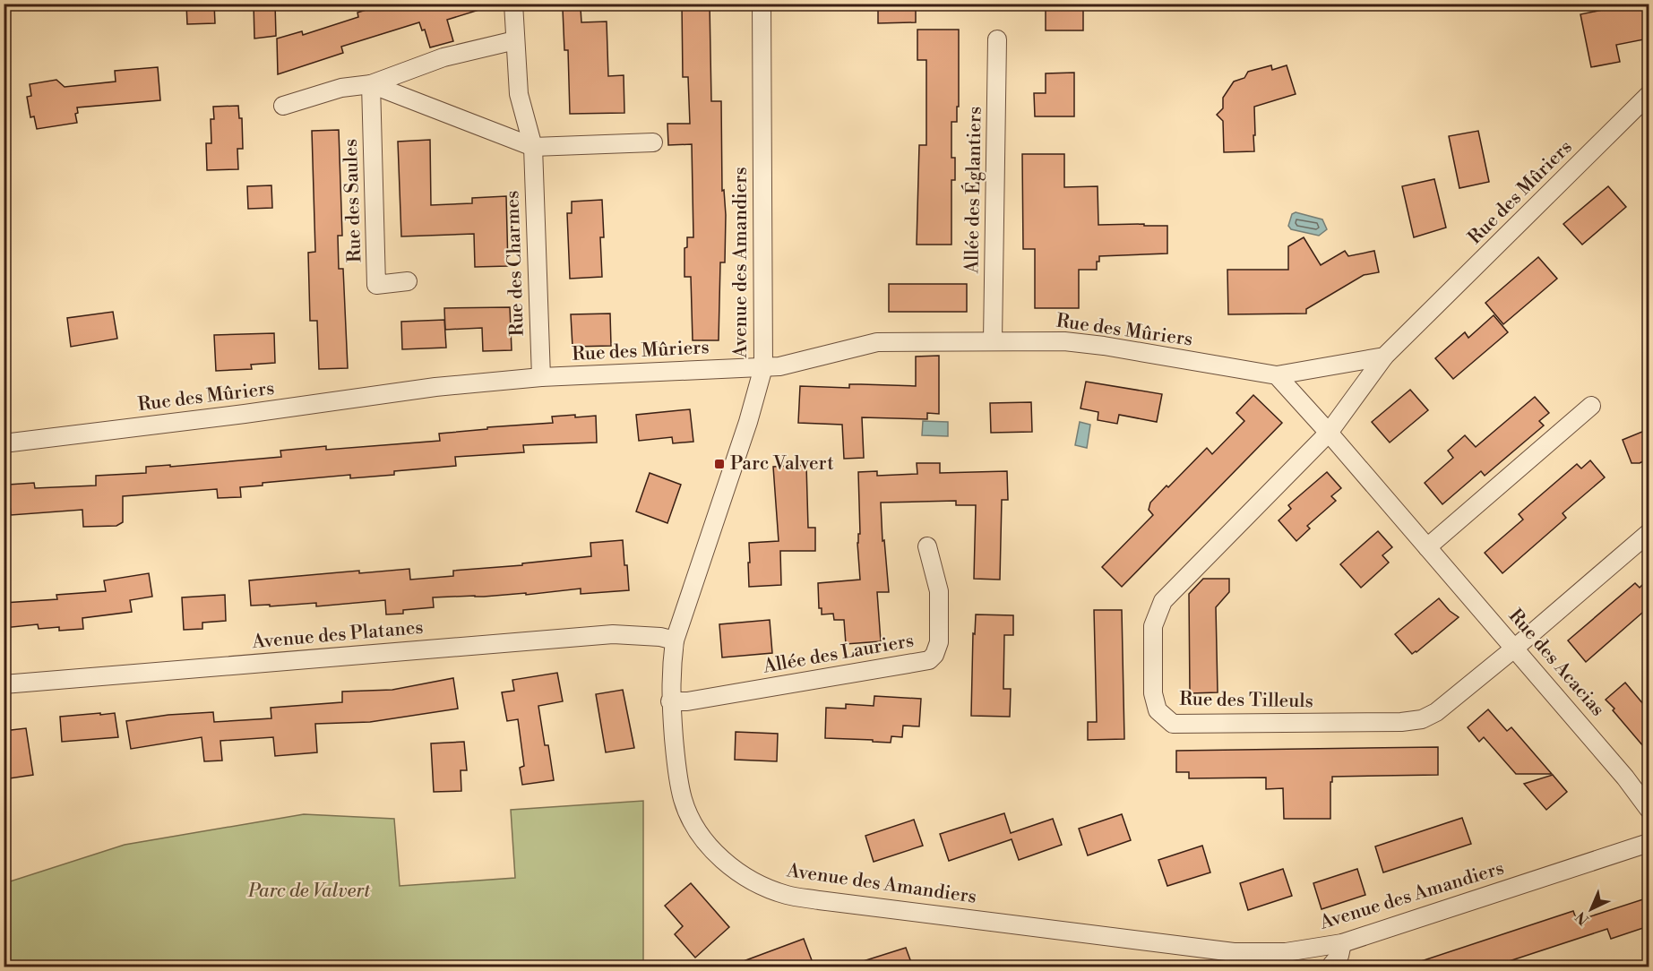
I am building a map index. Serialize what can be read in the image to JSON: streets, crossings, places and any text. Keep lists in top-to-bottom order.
{
  "streets": {
    "street": [
      "Allée des Églantiers",
      "Rue des Mûriers",
      "Rue des Saules",
      "Avenue des Amandiers",
      "Rue des Charmes",
      "Avenue des Platanes",
      "Allée des Lauriers",
      "Rue des Acacias",
      "Rue des Tilleuls"
    ]
  },
  "crossings": [
    ["Allée des Églantiers", "Rue des Mûriers"],
    ["Rue des Mûriers", "Avenue des Amandiers"],
    ["Rue des Mûriers", "Rue des Charmes"],
    ["Rue des Mûriers", "Rue des Tilleuls"],
    ["Avenue des Amandiers", "Avenue des Platanes"],
    ["Avenue des Amandiers", "Allée des Lauriers"],
    ["Rue des Acacias", "Rue des Tilleuls"]
  ],
  "parks": ["Parc de Valvert"],
  "places": {
    "transit": ["Parc Valvert"]
  },
  "north": "bottom left"
}
